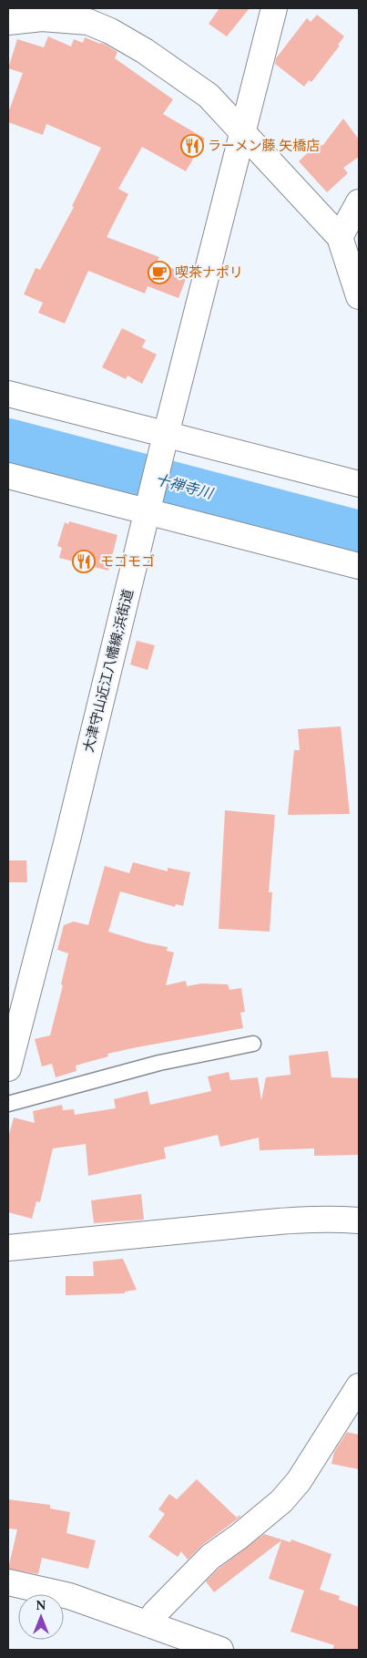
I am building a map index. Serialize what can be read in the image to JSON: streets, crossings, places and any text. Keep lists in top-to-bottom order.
{
  "streets": {
    "street": ["大津守山近江八幡線;浜街道"]
  },
  "water": ["十禅寺川"],
  "places": {
    "restaurant": ["ラーメン藤 矢橋店", "モゴモゴ"],
    "cafe": ["喫茶ナポリ"]
  },
  "north": "top"
}
